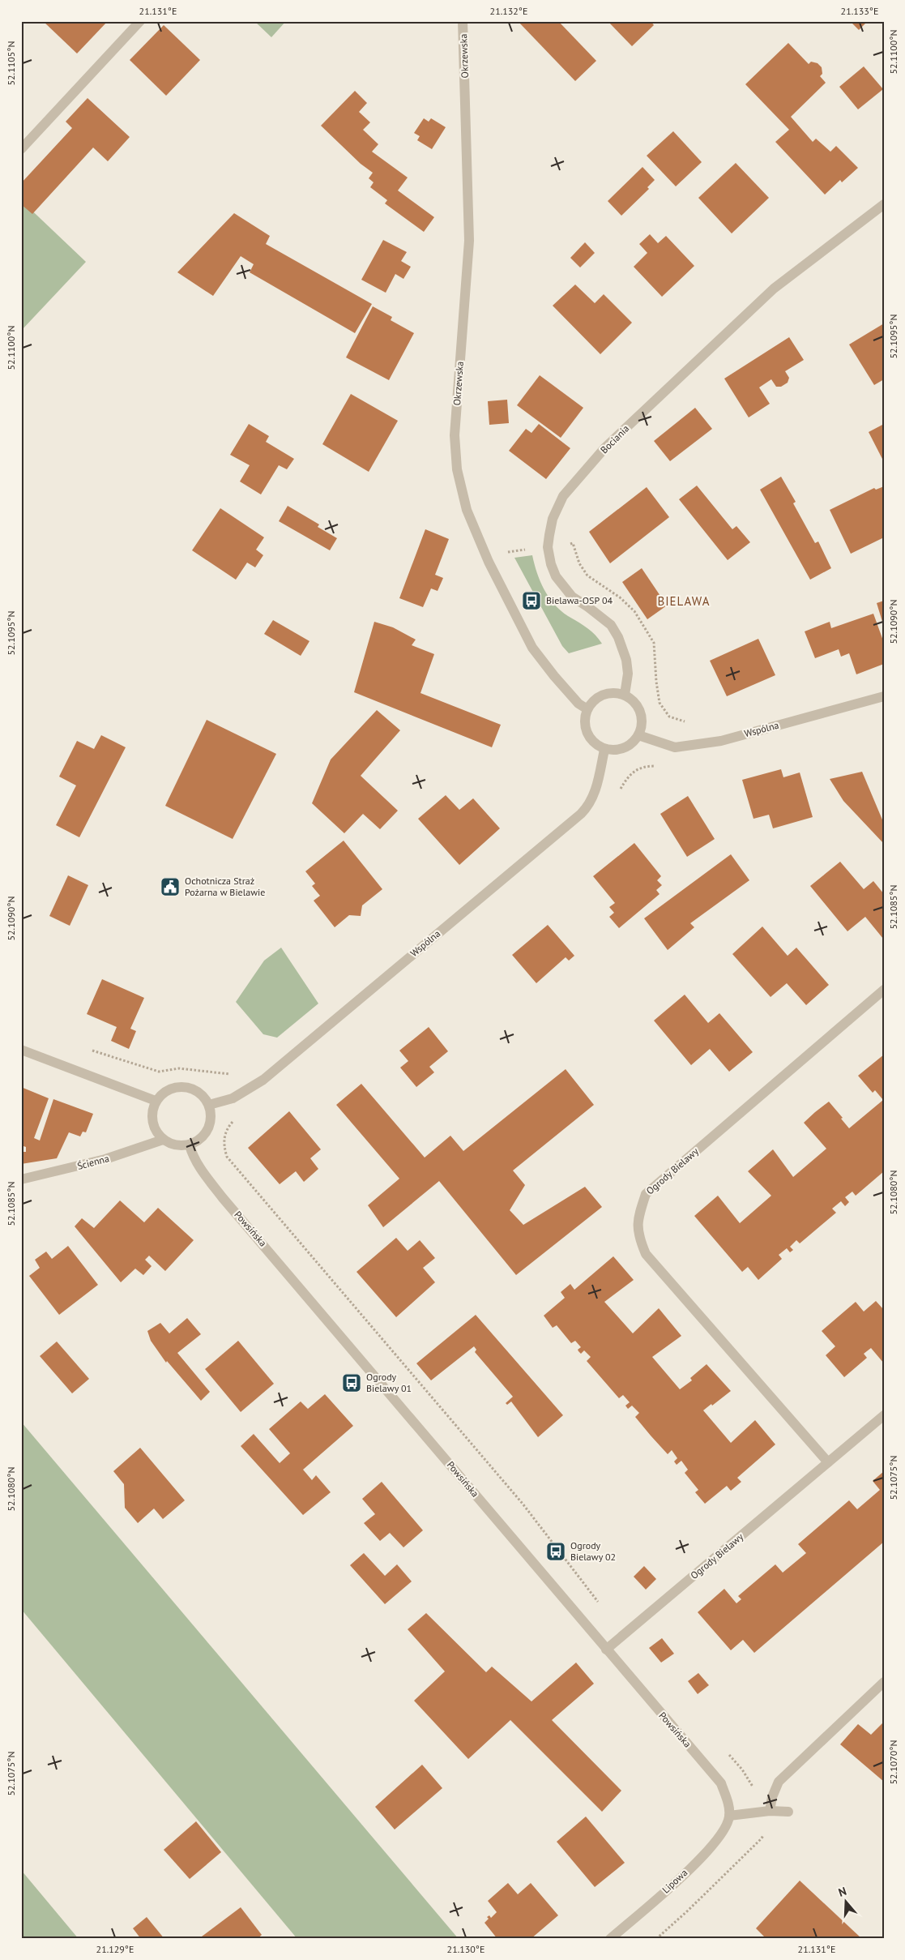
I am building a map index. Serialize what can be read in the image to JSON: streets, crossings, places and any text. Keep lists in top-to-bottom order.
{
  "streets": {
    "street": [
      "Okrzewska",
      "Bociania",
      "Wspólna",
      "Ścienna",
      "Ogrody Bielawy",
      "Powsińska",
      "Lipowa"
    ]
  },
  "crossings": [
    ["Okrzewska", "Bociania"],
    ["Okrzewska", "Wspólna"],
    ["Bociania", "Wspólna"],
    ["Wspólna", "Ścienna"],
    ["Wspólna", "Powsińska"],
    ["Ścienna", "Powsińska"],
    ["Ogrody Bielawy", "Powsińska"],
    ["Powsińska", "Lipowa"]
  ],
  "districts": ["BIELAWA"],
  "places": {
    "bus stop": ["Bielawa-OSP 04", "Ogrody Bielawy 01", "Ogrody Bielawy 02"],
    "public building": ["Ochotnicza Straż Pożarna w Bielawie"]
  },
  "north": "top",
  "coordinates": [
    "21.131°E",
    "21.132°E",
    "21.133°E",
    "52.1100°N",
    "52.1105°N",
    "52.1095°N",
    "52.1090°N",
    "52.1085°N",
    "52.1080°N",
    "52.1075°N",
    "52.1070°N",
    "21.129°E",
    "21.130°E"
  ]
}
